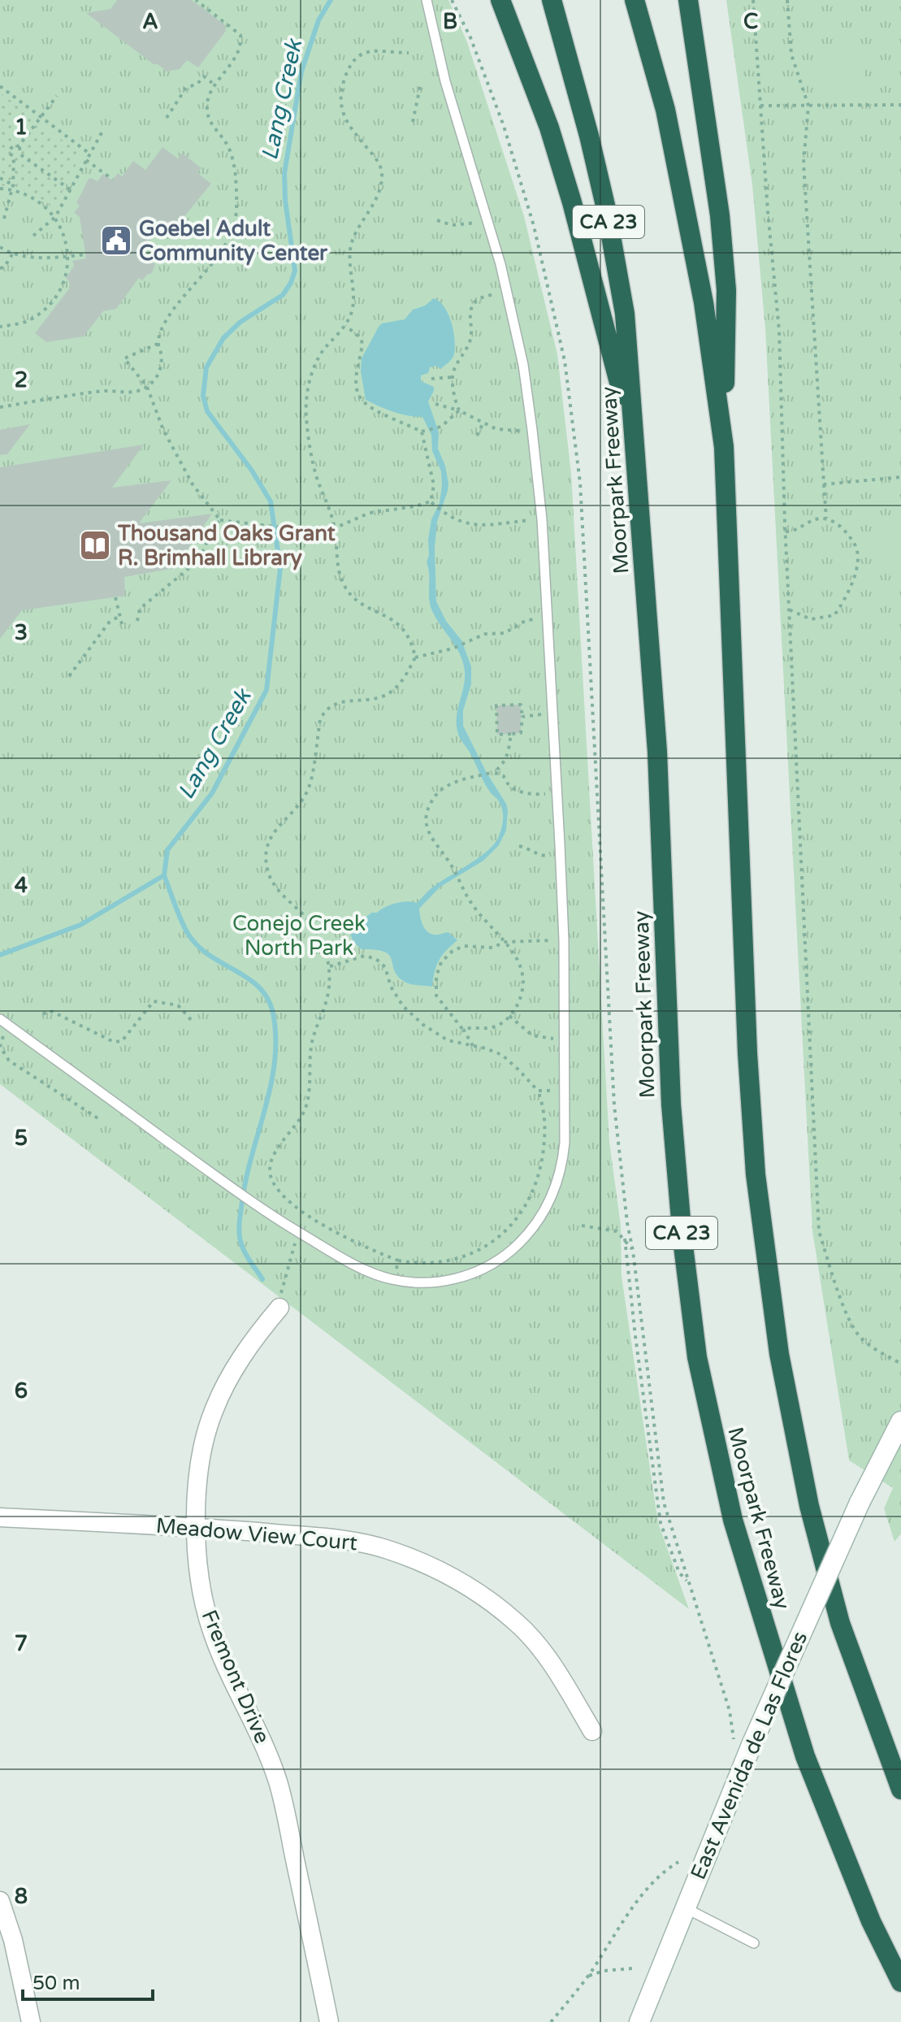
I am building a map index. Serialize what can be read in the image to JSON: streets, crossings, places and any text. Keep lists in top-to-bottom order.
{
  "streets": {
    "highway": ["CA 23", "Moorpark Freeway"],
    "street": ["Meadow View Court", "Fremont Drive", "East Avenida de Las Flores"]
  },
  "crossings": [
    ["Meadow View Court", "Fremont Drive"]
  ],
  "water": ["Lang Creek"],
  "parks": ["Conejo Creek North Park"],
  "places": {
    "public building": ["Goebel Adult Community Center"],
    "library": ["Thousand Oaks Grant R. Brimhall Library"]
  },
  "scale_bar": "50 m",
  "grid": {
    "columns": ["A", "B", "C"],
    "rows": [
      "1",
      "2",
      "3",
      "4",
      "5",
      "6",
      "7",
      "8"
    ]
  }
}
